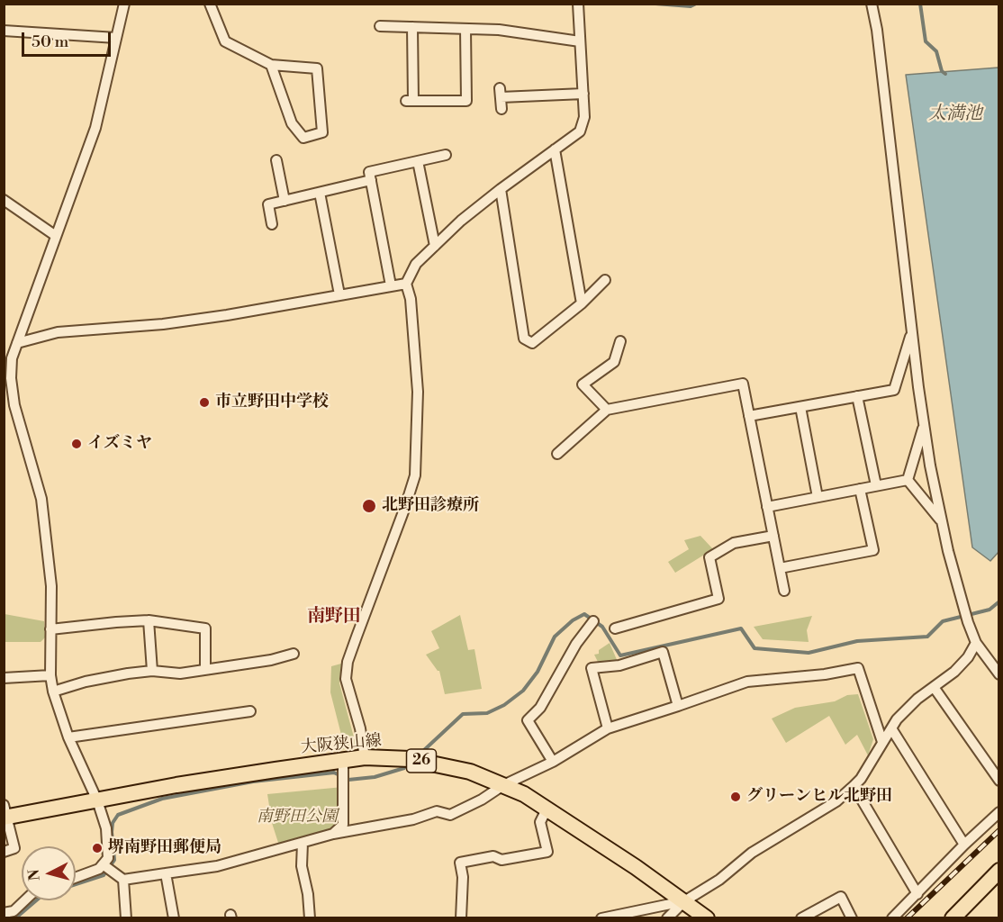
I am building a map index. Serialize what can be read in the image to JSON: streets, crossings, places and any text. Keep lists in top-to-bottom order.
{
  "streets": {
    "main road": ["大阪狭山線", "26"]
  },
  "districts": ["南野田"],
  "water": ["太満池"],
  "parks": ["南野田公園"],
  "places": [
    "市立野田中学校",
    "イズミヤ",
    "北野田診療所",
    "グリーンヒル北野田",
    "堺南野田郵便局"
  ],
  "scale_bar": "50 m",
  "north": "left"
}
